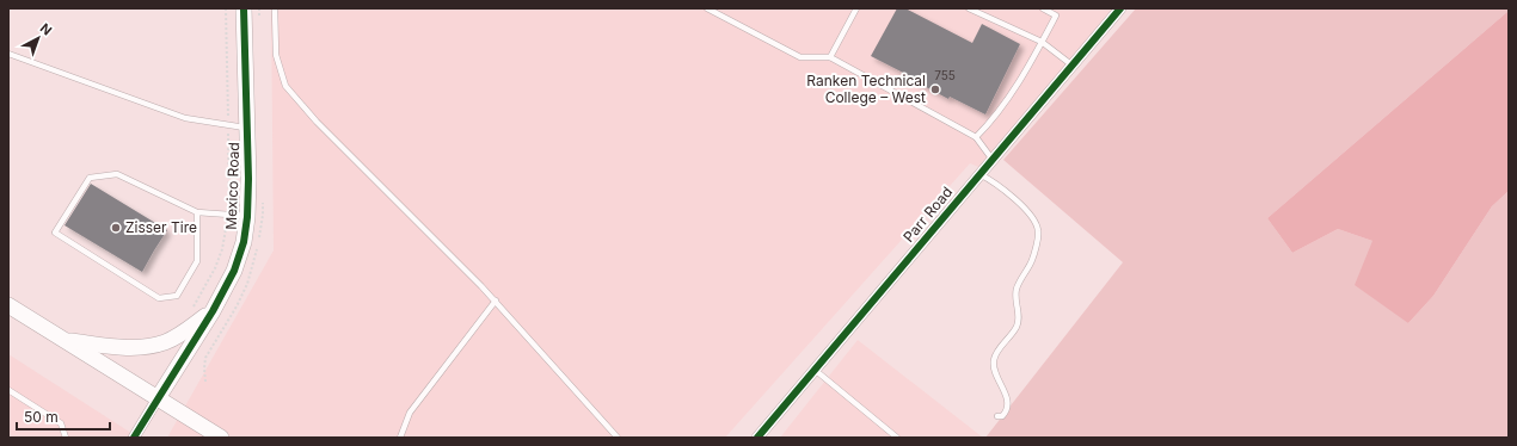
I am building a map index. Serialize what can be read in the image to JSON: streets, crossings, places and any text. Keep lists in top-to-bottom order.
{
  "streets": {
    "street": ["Mexico Road", "Parr Road"]
  },
  "places": ["Ranken Technical College – West", "Zisser Tire"],
  "house_numbers": ["755"],
  "scale_bar": "50 m",
  "north": "top right"
}
